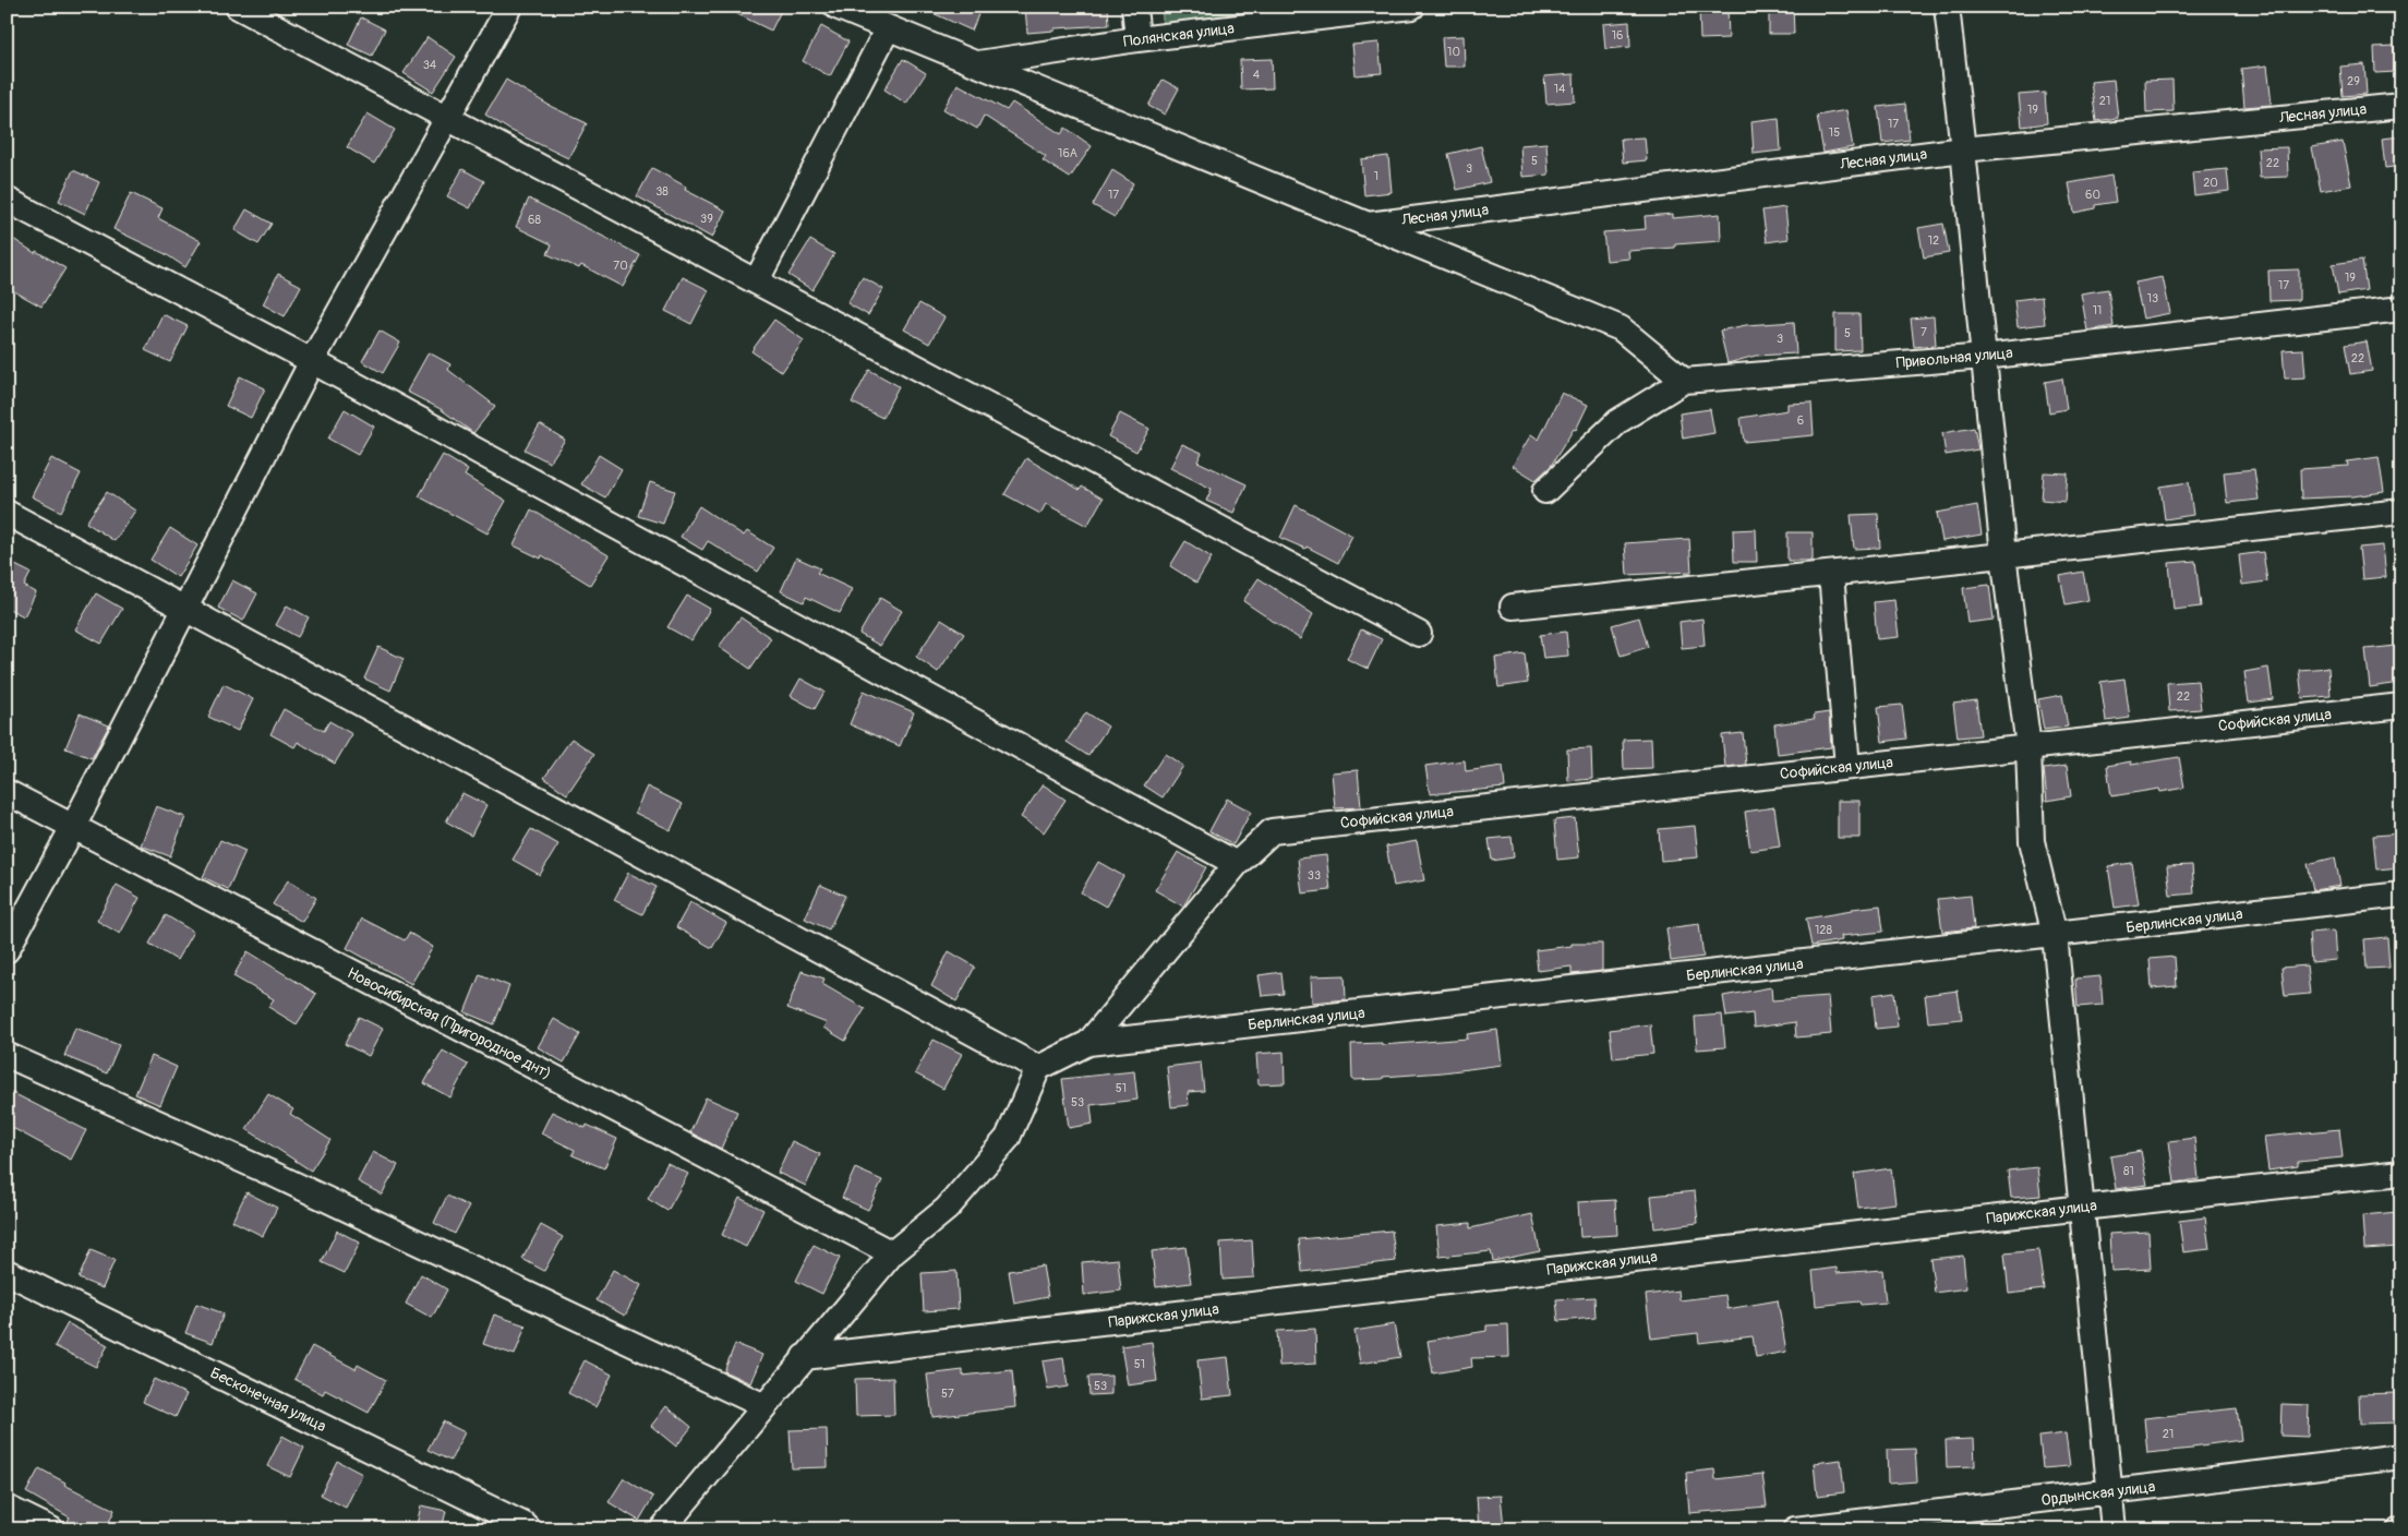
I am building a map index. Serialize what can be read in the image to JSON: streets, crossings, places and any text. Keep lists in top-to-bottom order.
{
  "streets": {
    "street": [
      "Полянская улица",
      "Лесная улица",
      "Привольная улица",
      "Софийская улица",
      "Берлинская улица",
      "Новосибирская (Пригородное днт)",
      "Парижская улица",
      "Бесконечная улица",
      "Ордынская улица"
    ]
  },
  "house_numbers": [
    "16",
    "10",
    "34",
    "4",
    "29",
    "14",
    "21",
    "19",
    "17",
    "15",
    "16А",
    "5",
    "22",
    "3",
    "1",
    "20",
    "38",
    "17",
    "60",
    "39",
    "68",
    "12",
    "70",
    "19",
    "17",
    "13",
    "11",
    "7",
    "5",
    "3",
    "22",
    "6",
    "22",
    "33",
    "128",
    "51",
    "53",
    "81",
    "51",
    "53",
    "57",
    "21"
  ]
}
